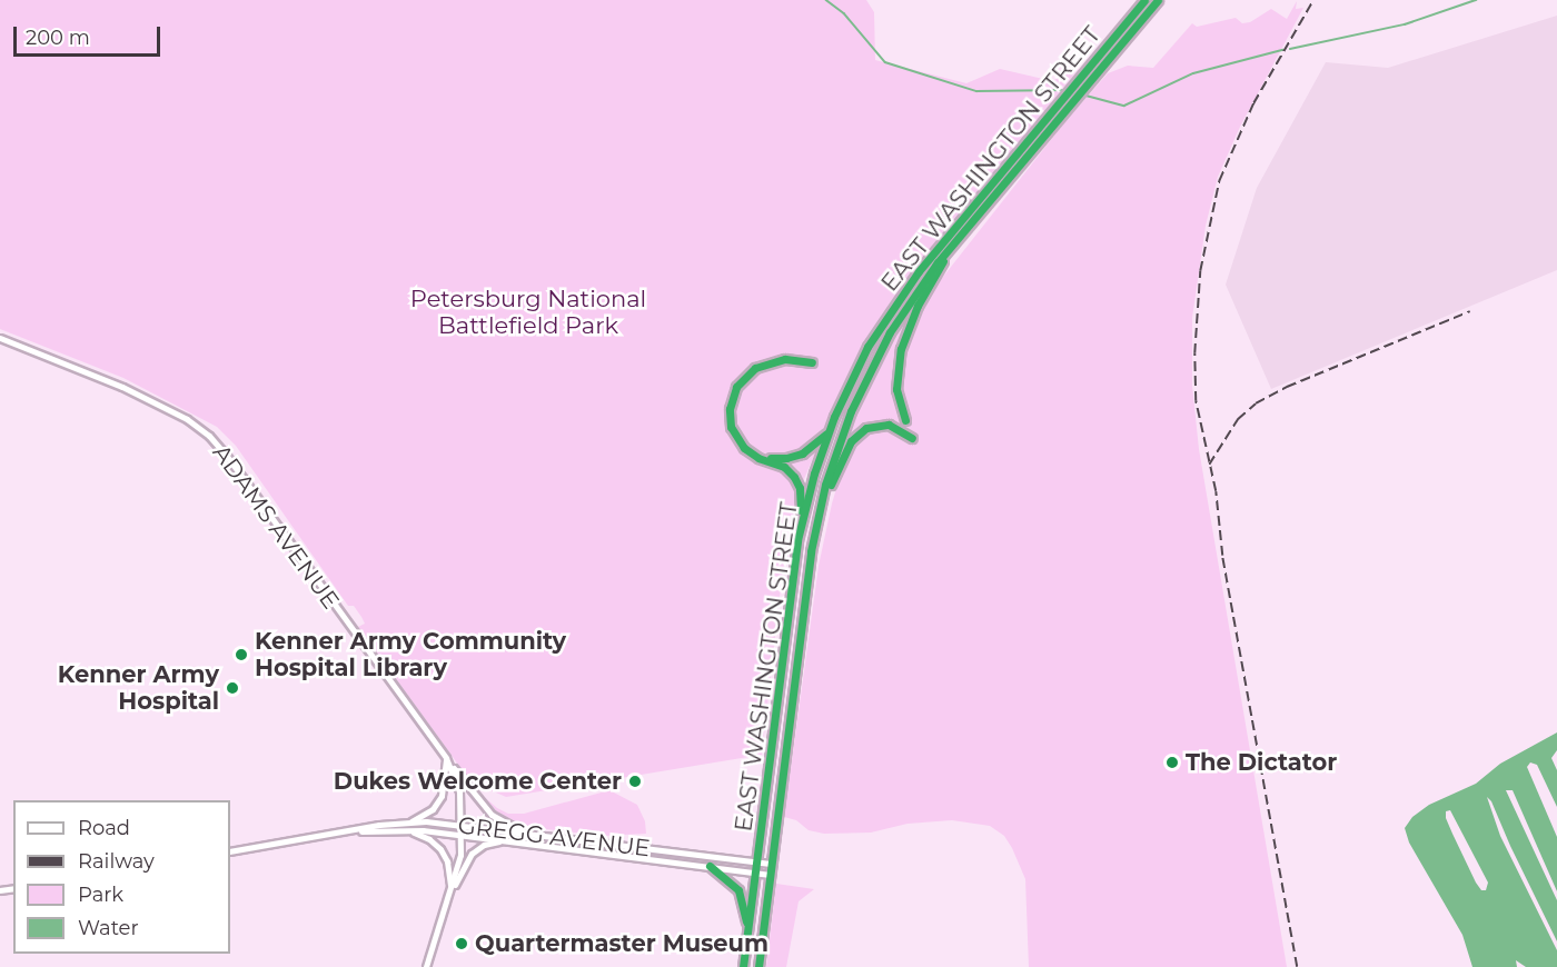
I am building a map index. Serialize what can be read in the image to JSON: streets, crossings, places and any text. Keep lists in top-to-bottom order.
{
  "streets": {
    "highway": ["EAST WASHINGTON STREET"],
    "street": ["ADAMS AVENUE", "GREGG AVENUE"]
  },
  "crossings": [
    ["EAST WASHINGTON STREET", "GREGG AVENUE"],
    ["ADAMS AVENUE", "GREGG AVENUE"]
  ],
  "parks": ["Petersburg National Battlefield Park"],
  "places": [
    "Kenner Army Community Hospital Library",
    "Kenner Army Hospital",
    "The Dictator",
    "Dukes Welcome Center",
    "Quartermaster Museum"
  ],
  "legend": [
    "Road",
    "Railway",
    "Park",
    "Water"
  ],
  "scale_bar": "200 m"
}
